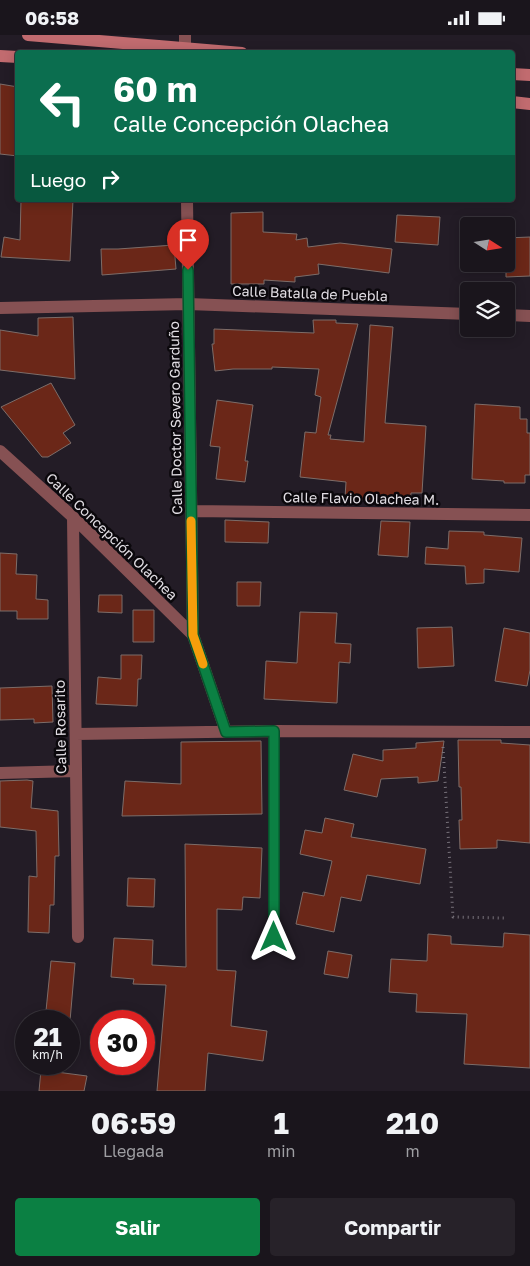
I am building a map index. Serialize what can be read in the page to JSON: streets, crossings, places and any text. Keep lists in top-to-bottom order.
{
  "streets": {
    "street": [
      "Calle Batalla de Puebla",
      "Calle Doctor Severo Garduño",
      "Calle Flavio Olachea M.",
      "Calle Concepción Olachea",
      "Calle Rosarito"
    ]
  },
  "crossings": [
    ["Calle Batalla de Puebla", "Calle Doctor Severo Garduño"],
    ["Calle Doctor Severo Garduño", "Calle Flavio Olachea M."],
    ["Calle Doctor Severo Garduño", "Calle Concepción Olachea"],
    ["Calle Concepción Olachea", "Calle Rosarito"]
  ],
  "north": "right",
  "page": {
    "status": "06:58",
    "turn": ["60 m", "Calle Concepción Olachea"],
    "then": "Luego",
    "speed": "21 km/h",
    "limit": "30",
    "eta": [
      "06:59",
      "Llegada",
      "1",
      "min",
      "210",
      "m"
    ],
    "buttons": ["Salir", "Compartir"]
  }
}
